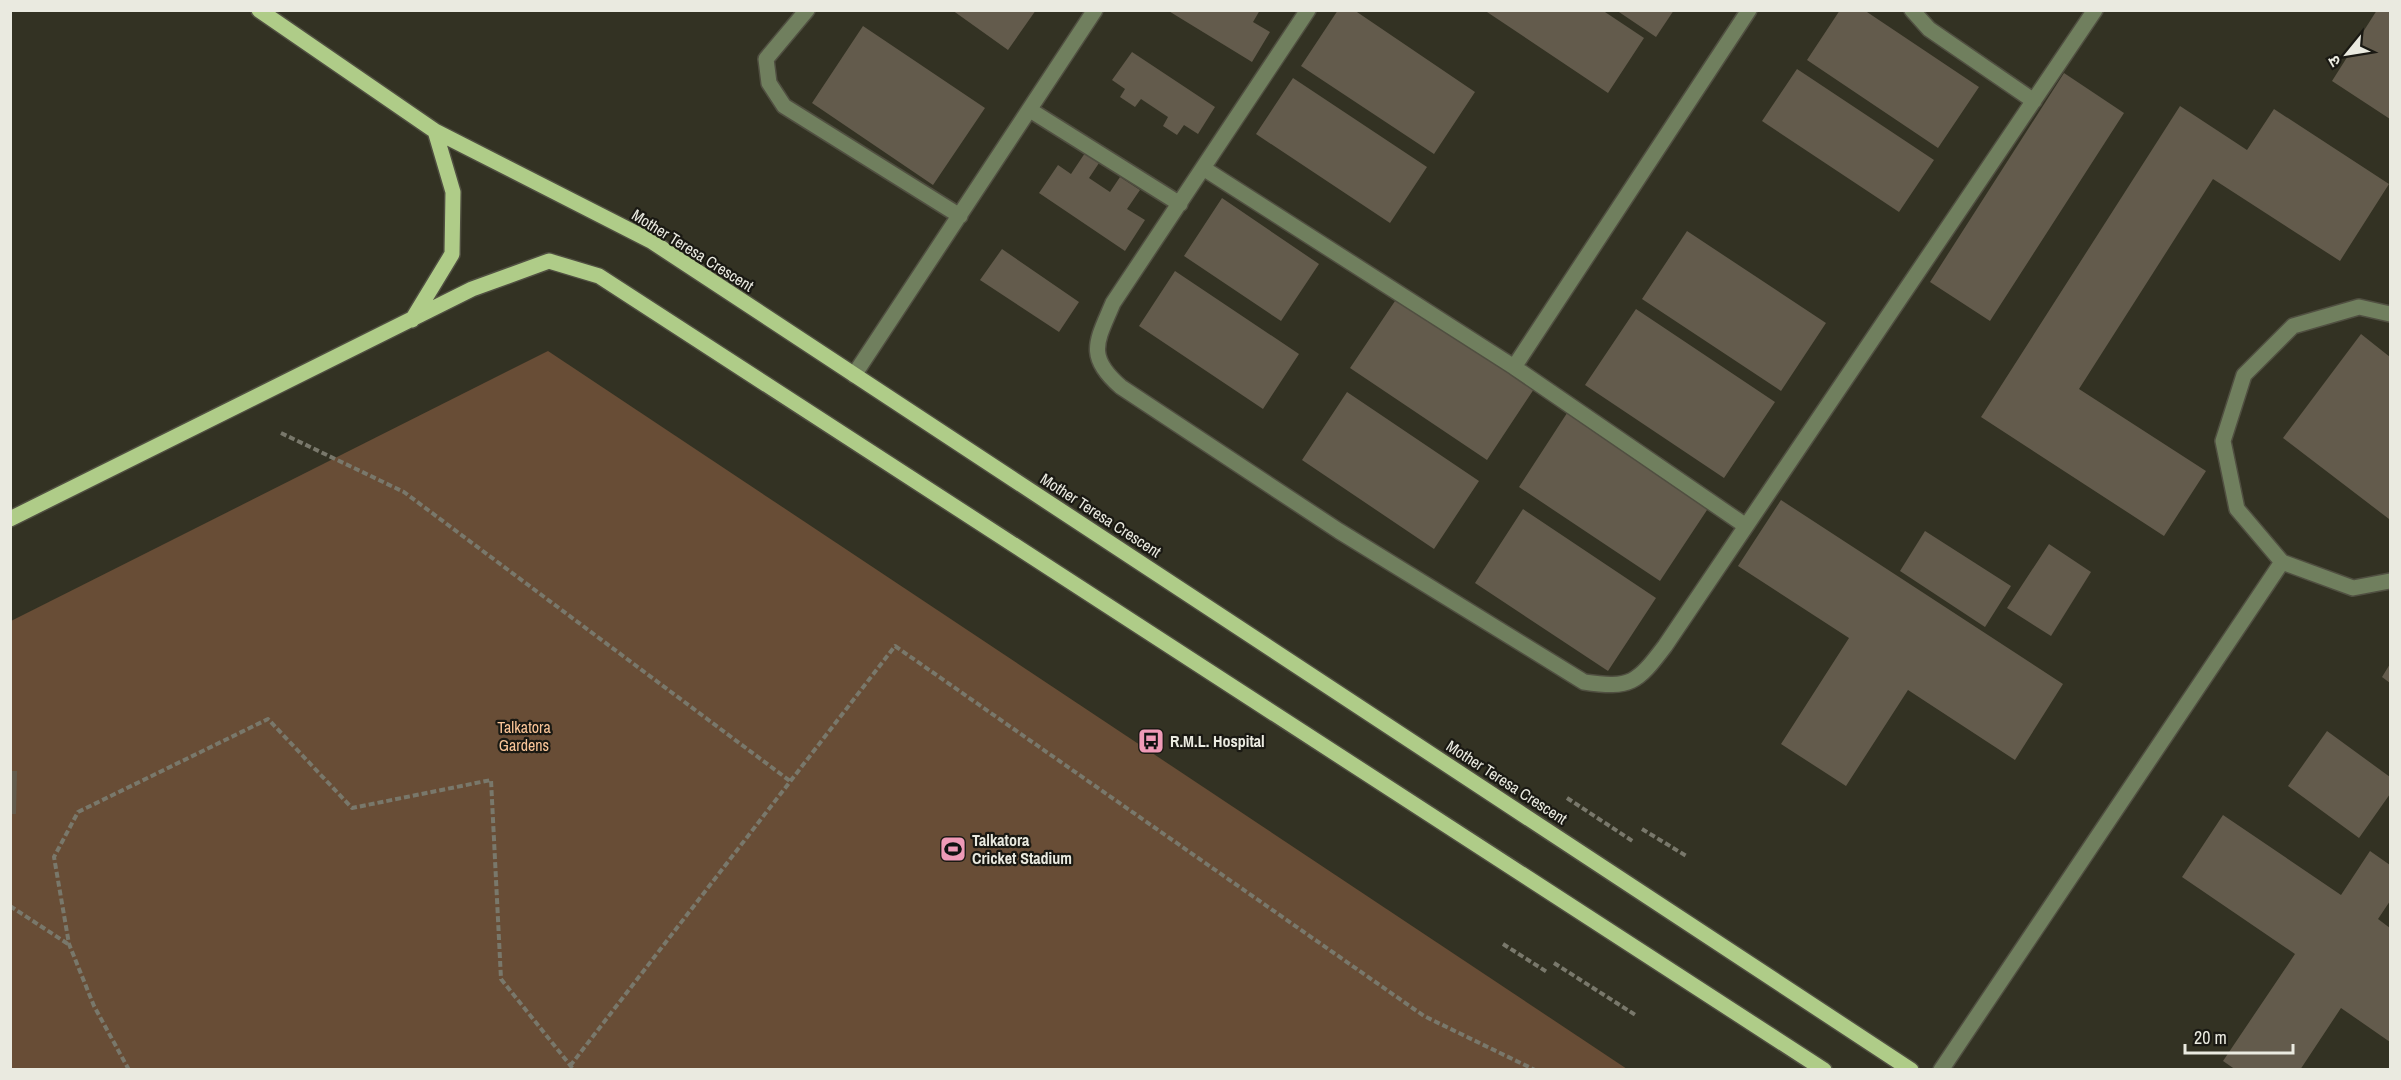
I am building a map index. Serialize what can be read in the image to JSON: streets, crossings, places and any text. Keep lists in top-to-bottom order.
{
  "streets": {
    "main road": ["Mother Teresa Crescent"]
  },
  "parks": ["Talkatora Gardens"],
  "places": {
    "bus stop": ["R.M.L. Hospital"],
    "sports": ["Talkatora Cricket Stadium"]
  },
  "scale_bar": "20 m",
  "north": "bottom left"
}
